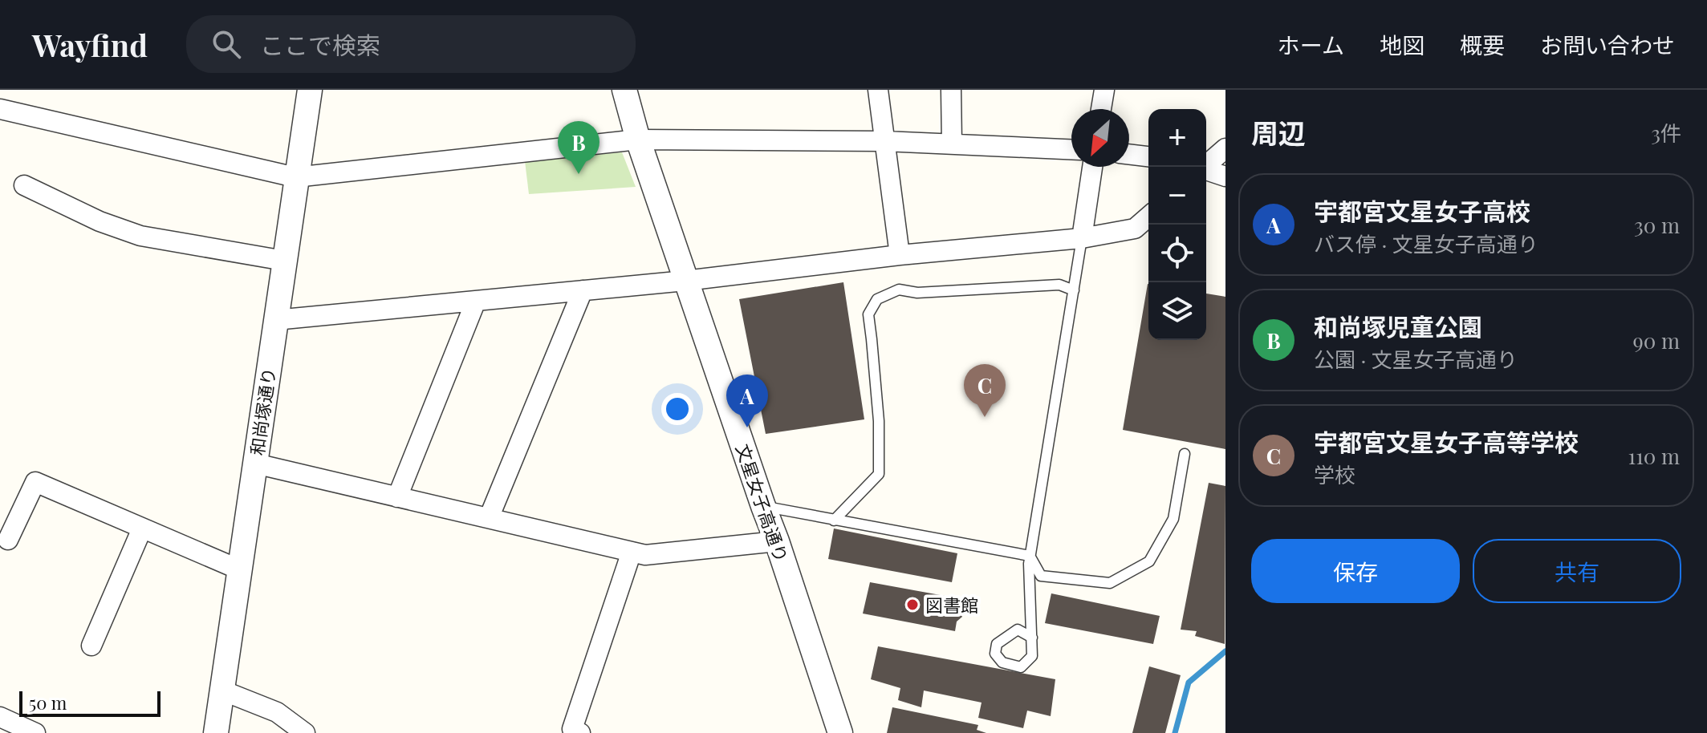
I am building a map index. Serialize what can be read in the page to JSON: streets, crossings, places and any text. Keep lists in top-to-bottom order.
{
  "streets": {
    "street": ["和尚塚通り", "文星女子高通り"]
  },
  "places": ["図書館"],
  "scale_bar": "50 m",
  "north": "bottom left",
  "page": {
    "header": "Wayfind",
    "search": "ここで検索",
    "nav": [
      "ホーム",
      "地図",
      "概要",
      "お問い合わせ"
    ],
    "heading": ["周辺", "3件"],
    "map_buttons": ["+", "−"],
    "pins": ["B", "C", "A"],
    "list": [
      {
        "mark": "A",
        "name": "宇都宮文星女子高校",
        "note": "バス停 · 文星女子高通り",
        "value": "30 m"
      },
      {
        "mark": "B",
        "name": "和尚塚児童公園",
        "note": "公園 · 文星女子高通り",
        "value": "90 m"
      },
      {
        "mark": "C",
        "name": "宇都宮文星女子高等学校",
        "note": "学校",
        "value": "110 m"
      }
    ],
    "buttons": ["保存", "共有"],
    "scale": "50 m"
  }
}
